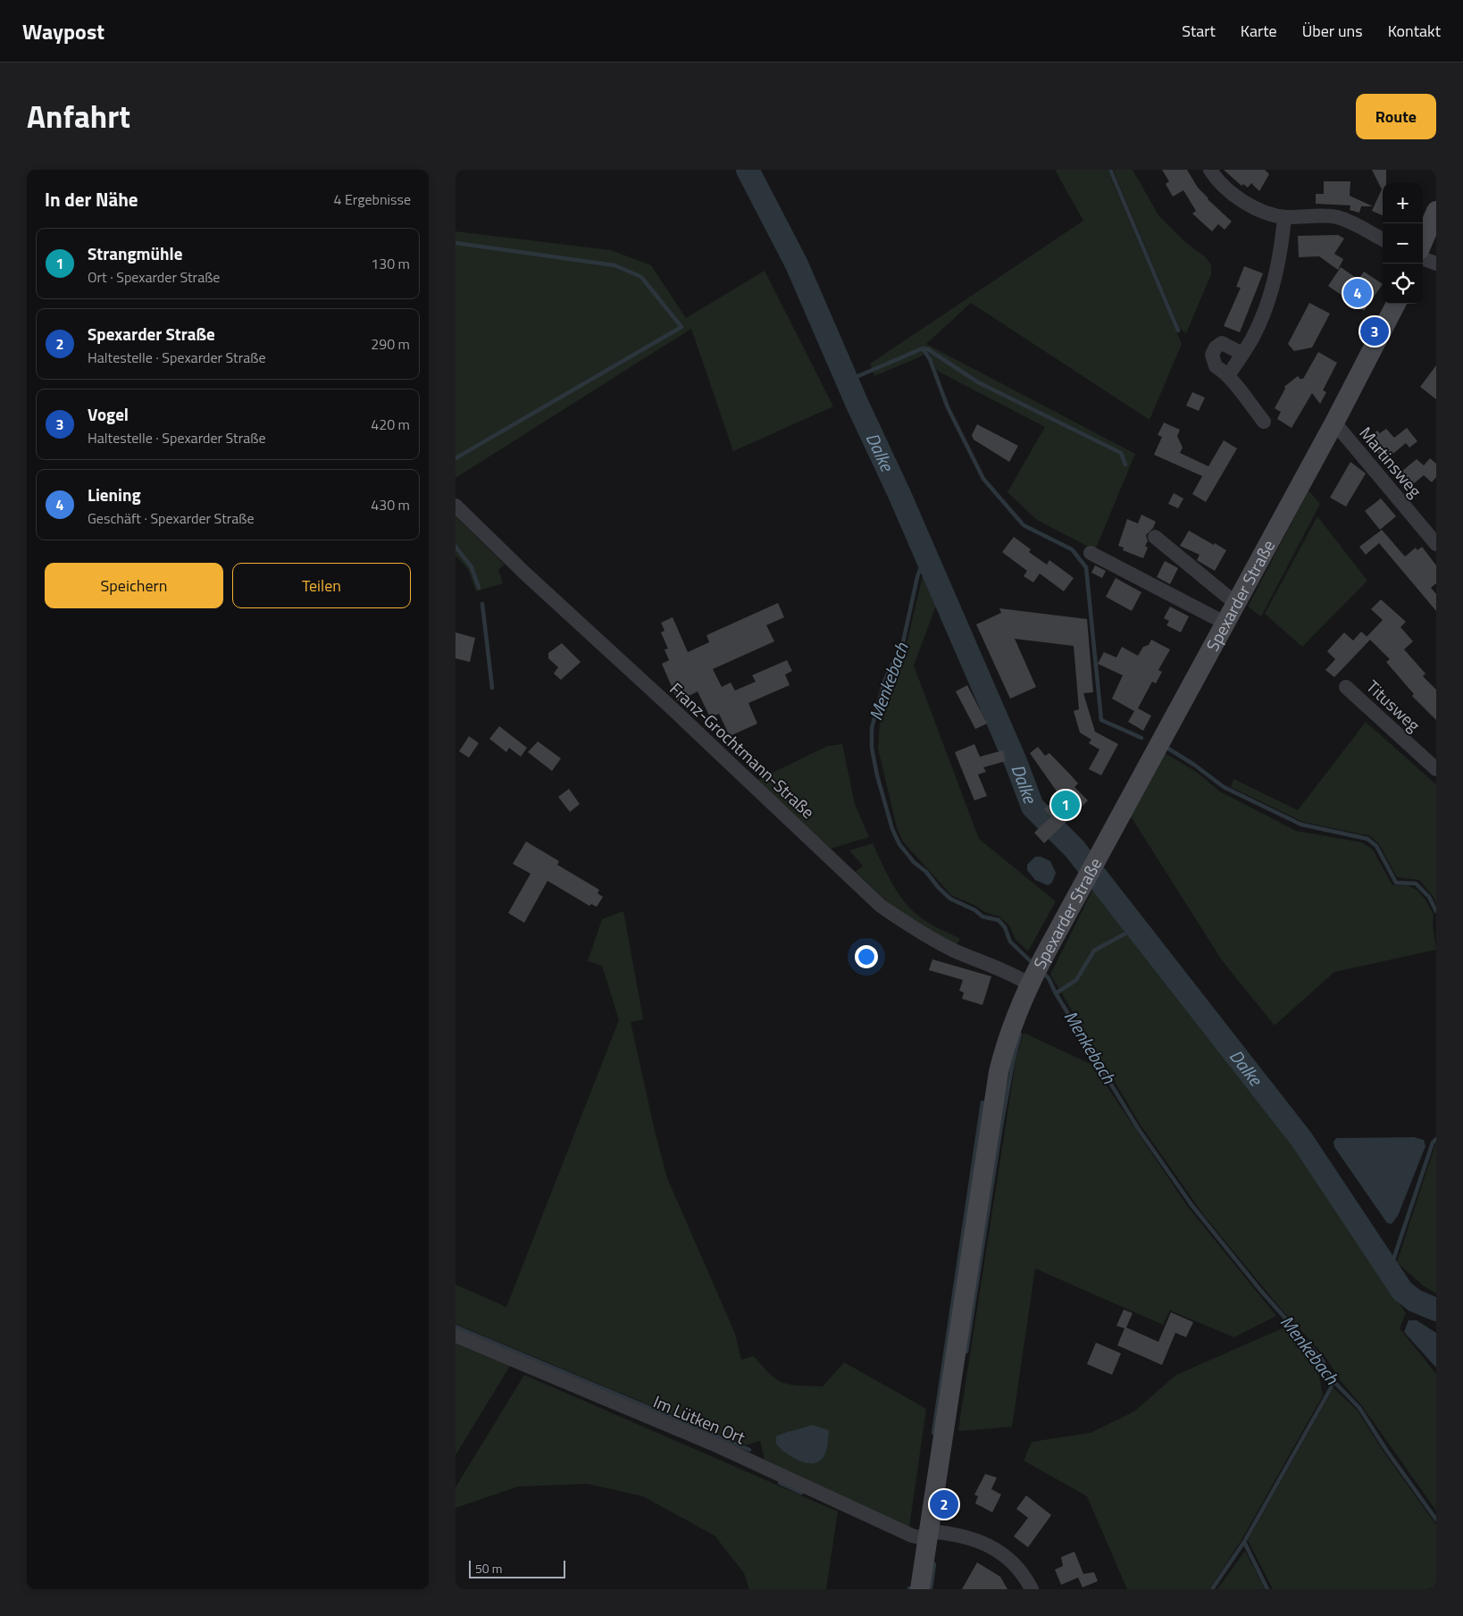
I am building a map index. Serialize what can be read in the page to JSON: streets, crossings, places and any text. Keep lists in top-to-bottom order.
{
  "streets": {
    "main road": ["Spexarder Straße"],
    "street": [
      "Martinsweg",
      "Titusweg",
      "Franz-Grochtmann-Straße",
      "Im Lütken Ort"
    ]
  },
  "crossings": [
    ["Martinsweg", "Spexarder Straße"],
    ["Spexarder Straße", "Franz-Grochtmann-Straße"],
    ["Spexarder Straße", "Im Lütken Ort"]
  ],
  "water": ["Dalke", "Menkebach"],
  "scale_bar": "50 m",
  "page": {
    "header": "Waypost",
    "nav": [
      "Start",
      "Karte",
      "Über uns",
      "Kontakt"
    ],
    "title": "Anfahrt",
    "buttons": [
      "Route",
      ["Speichern", "Teilen"]
    ],
    "heading": ["In der Nähe", "4 Ergebnisse"],
    "map_buttons": ["+", "−"],
    "list": [
      {
        "mark": "1",
        "name": "Strangmühle",
        "note": "Ort · Spexarder Straße",
        "value": "130 m"
      },
      {
        "mark": "2",
        "name": "Spexarder Straße",
        "note": "Haltestelle · Spexarder Straße",
        "value": "290 m"
      },
      {
        "mark": "3",
        "name": "Vogel",
        "note": "Haltestelle · Spexarder Straße",
        "value": "420 m"
      },
      {
        "mark": "4",
        "name": "Liening",
        "note": "Geschäft · Spexarder Straße",
        "value": "430 m"
      }
    ],
    "pins": [
      "4",
      "3",
      "1",
      "2"
    ],
    "scale": "50 m"
  }
}
